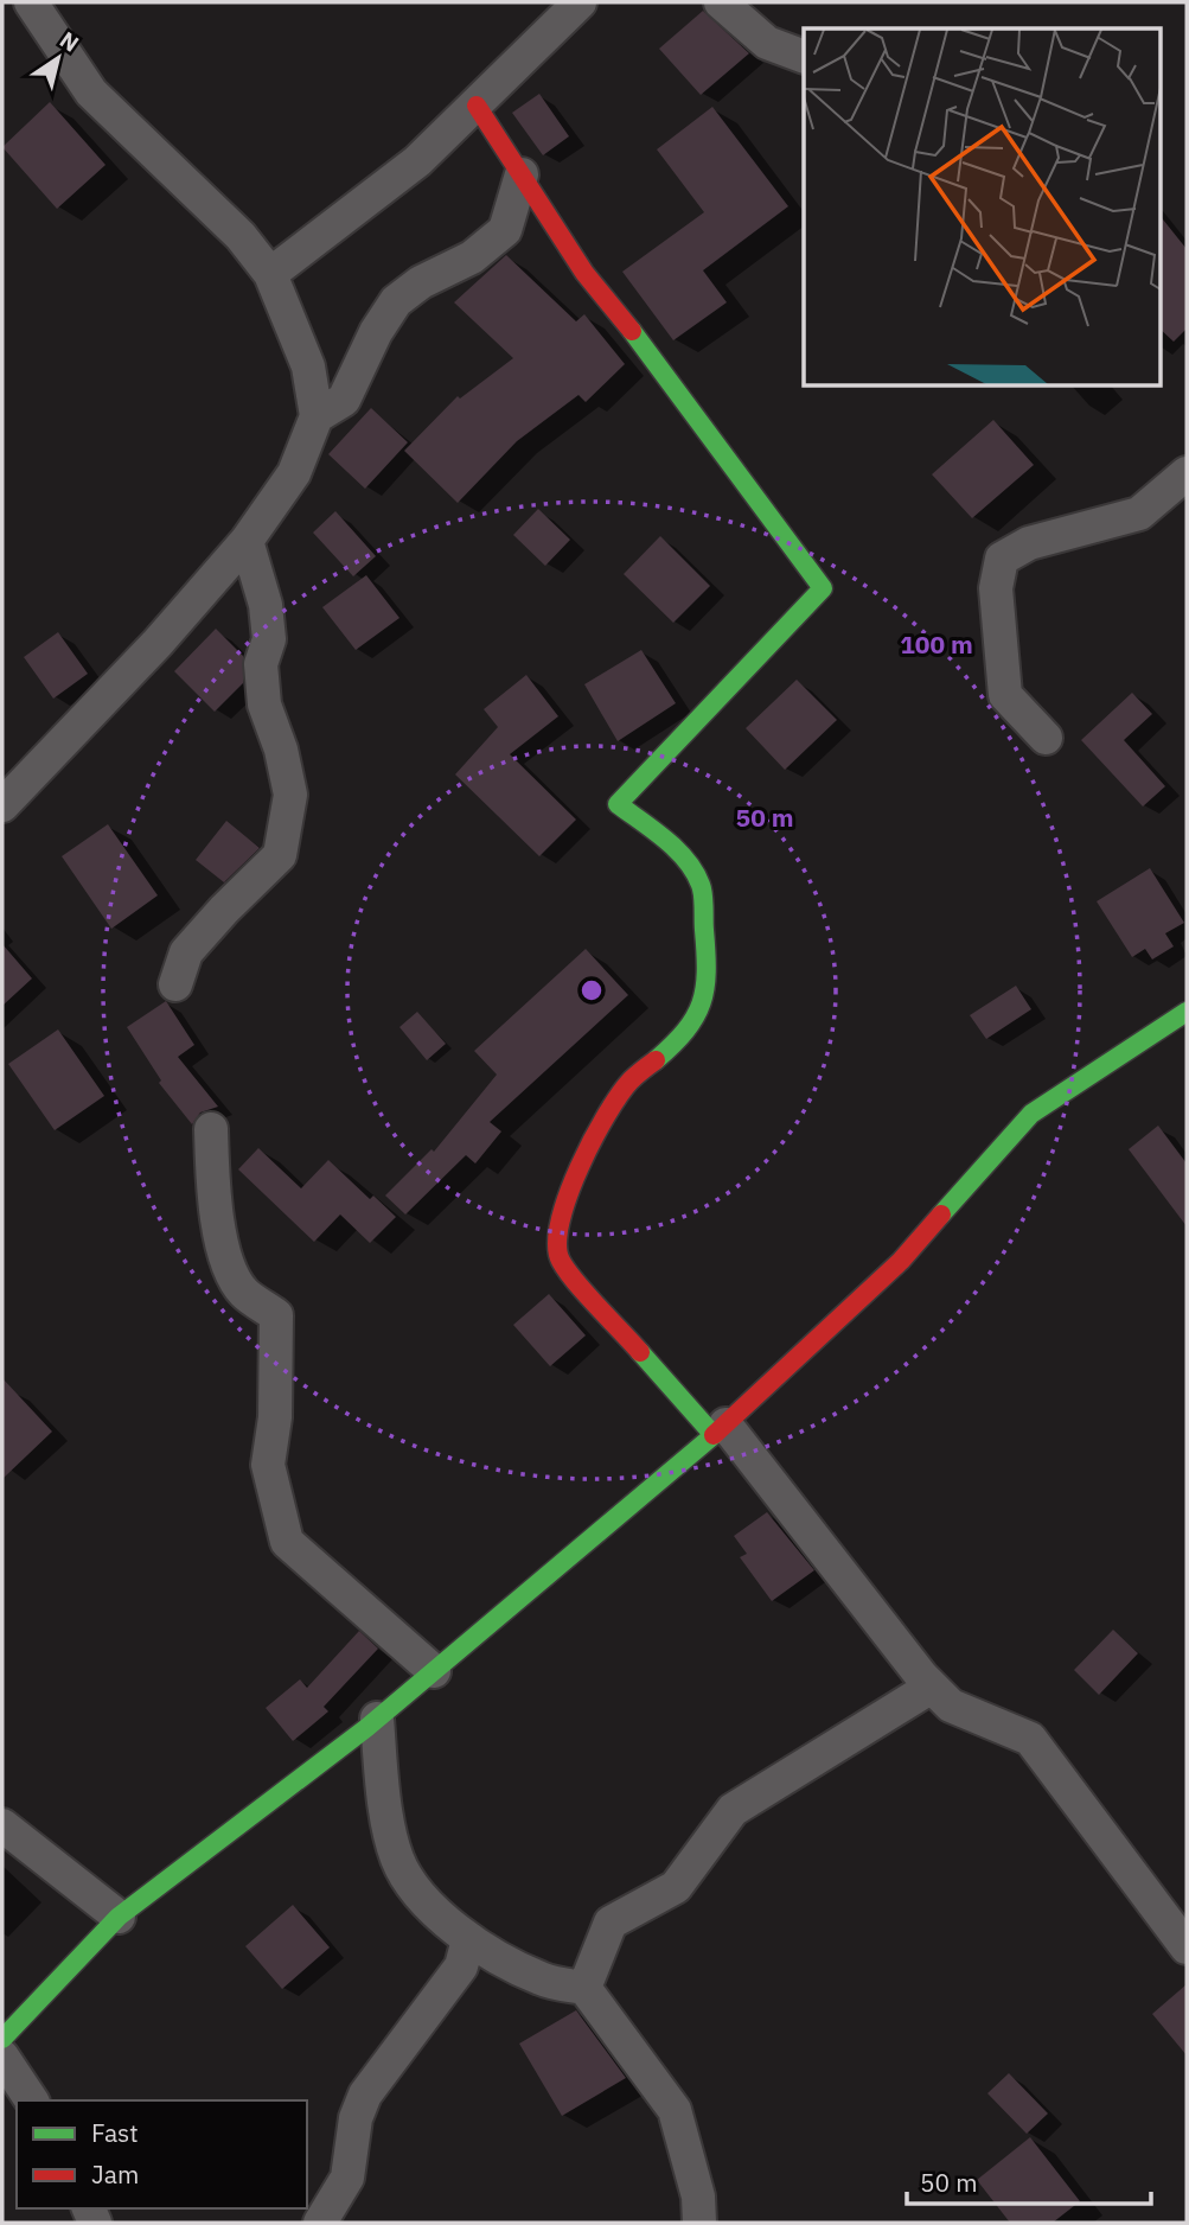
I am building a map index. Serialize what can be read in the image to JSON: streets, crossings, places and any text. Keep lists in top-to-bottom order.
{
  "legend": ["Fast", "Jam"],
  "scale_bar": "50 m",
  "north": "top right",
  "rings": ["100 m", "50 m"]
}
